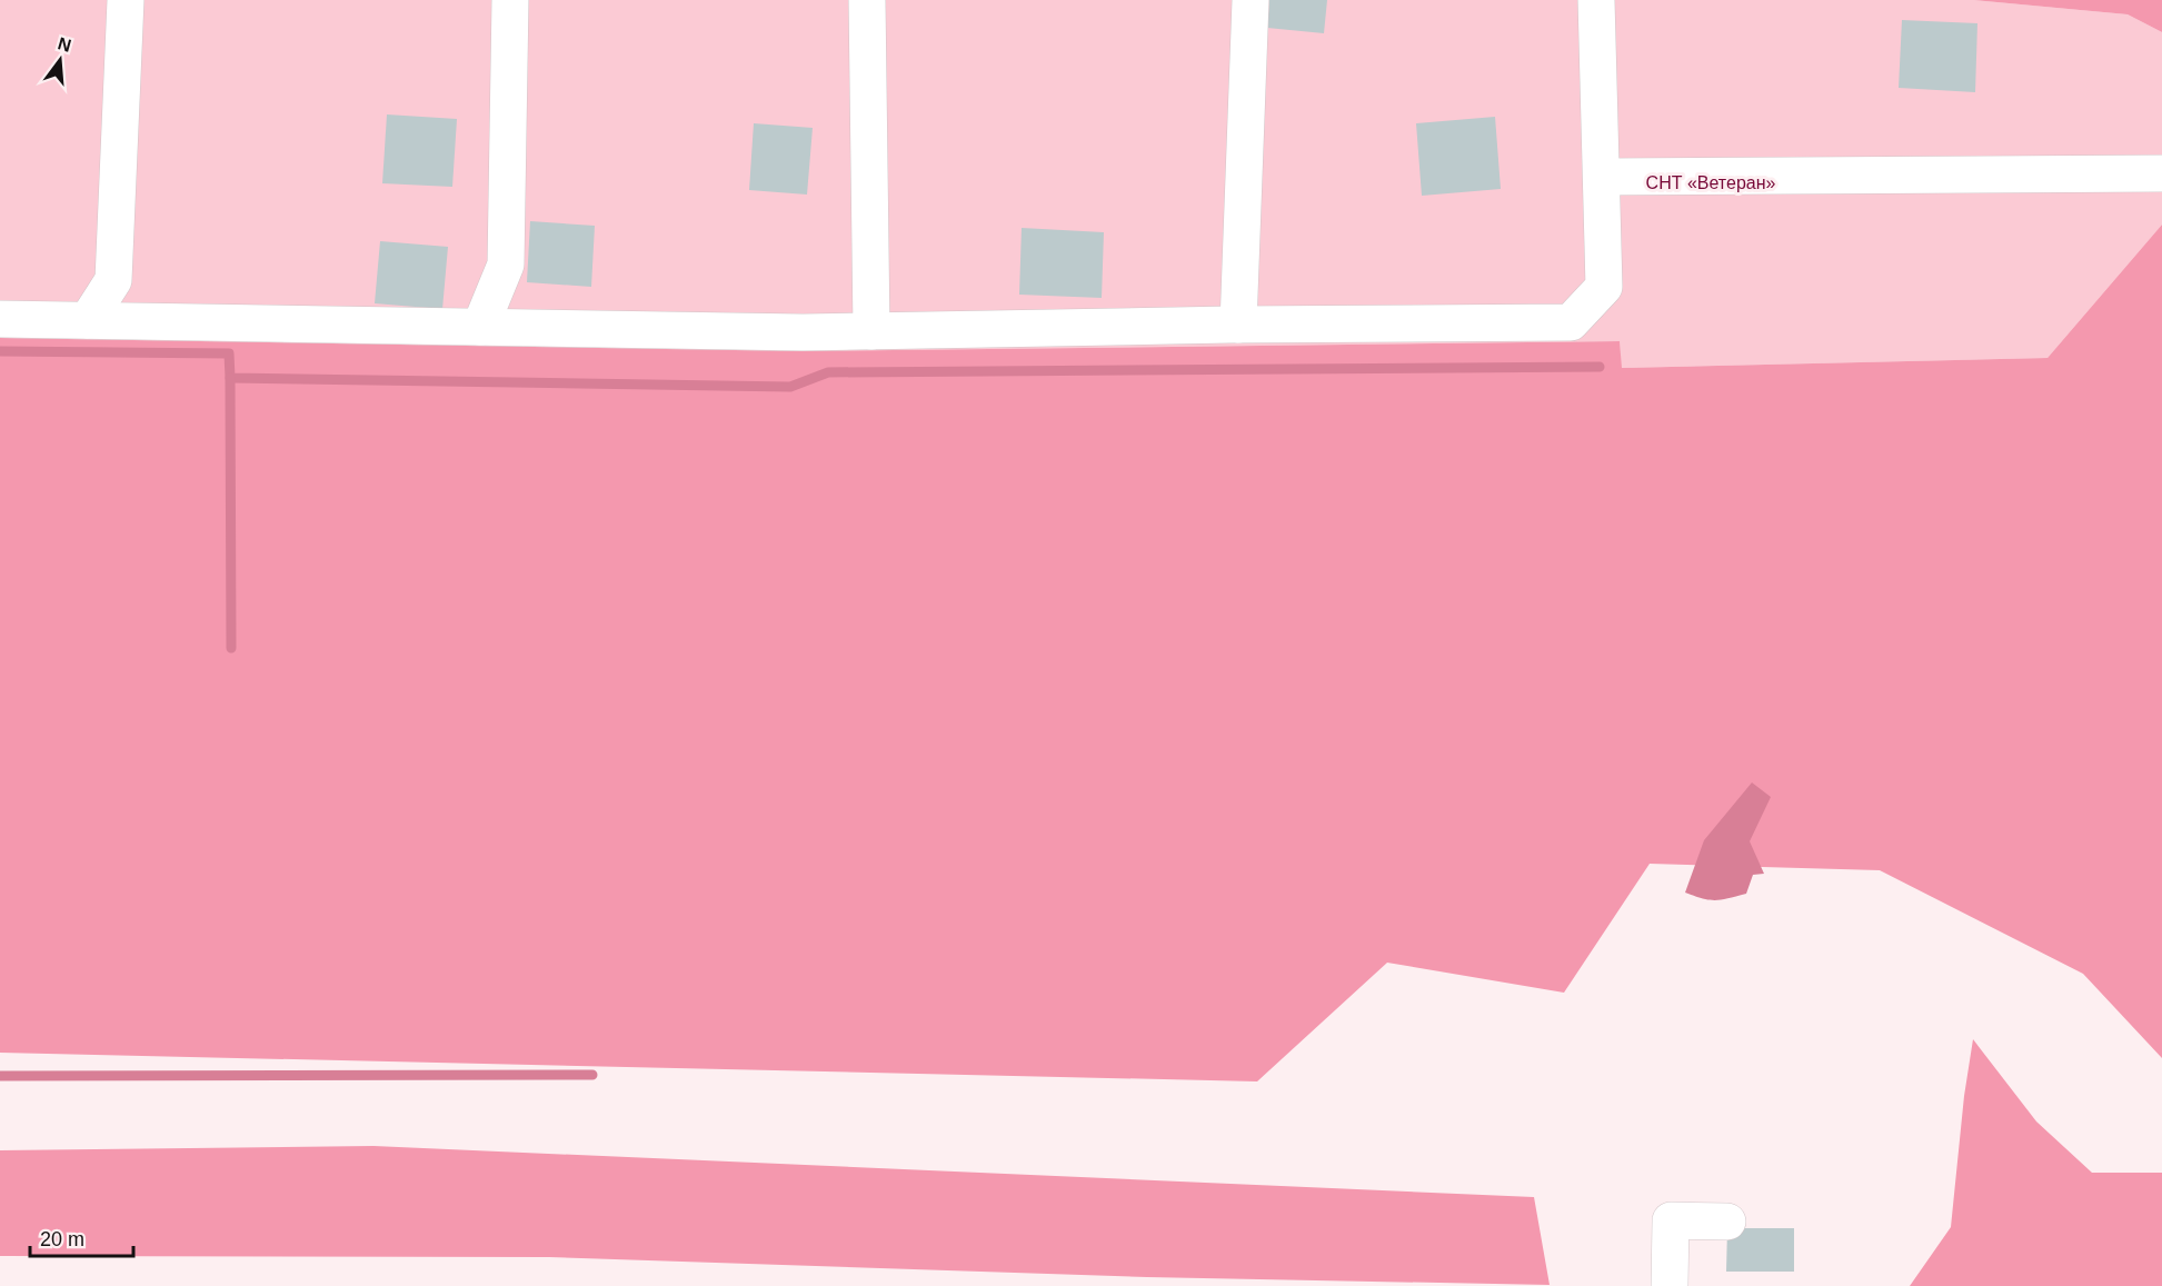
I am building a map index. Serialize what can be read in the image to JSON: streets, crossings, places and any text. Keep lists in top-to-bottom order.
{
  "parks": ["СНТ «Ветеран»"],
  "scale_bar": "20 m",
  "north": "top"
}
